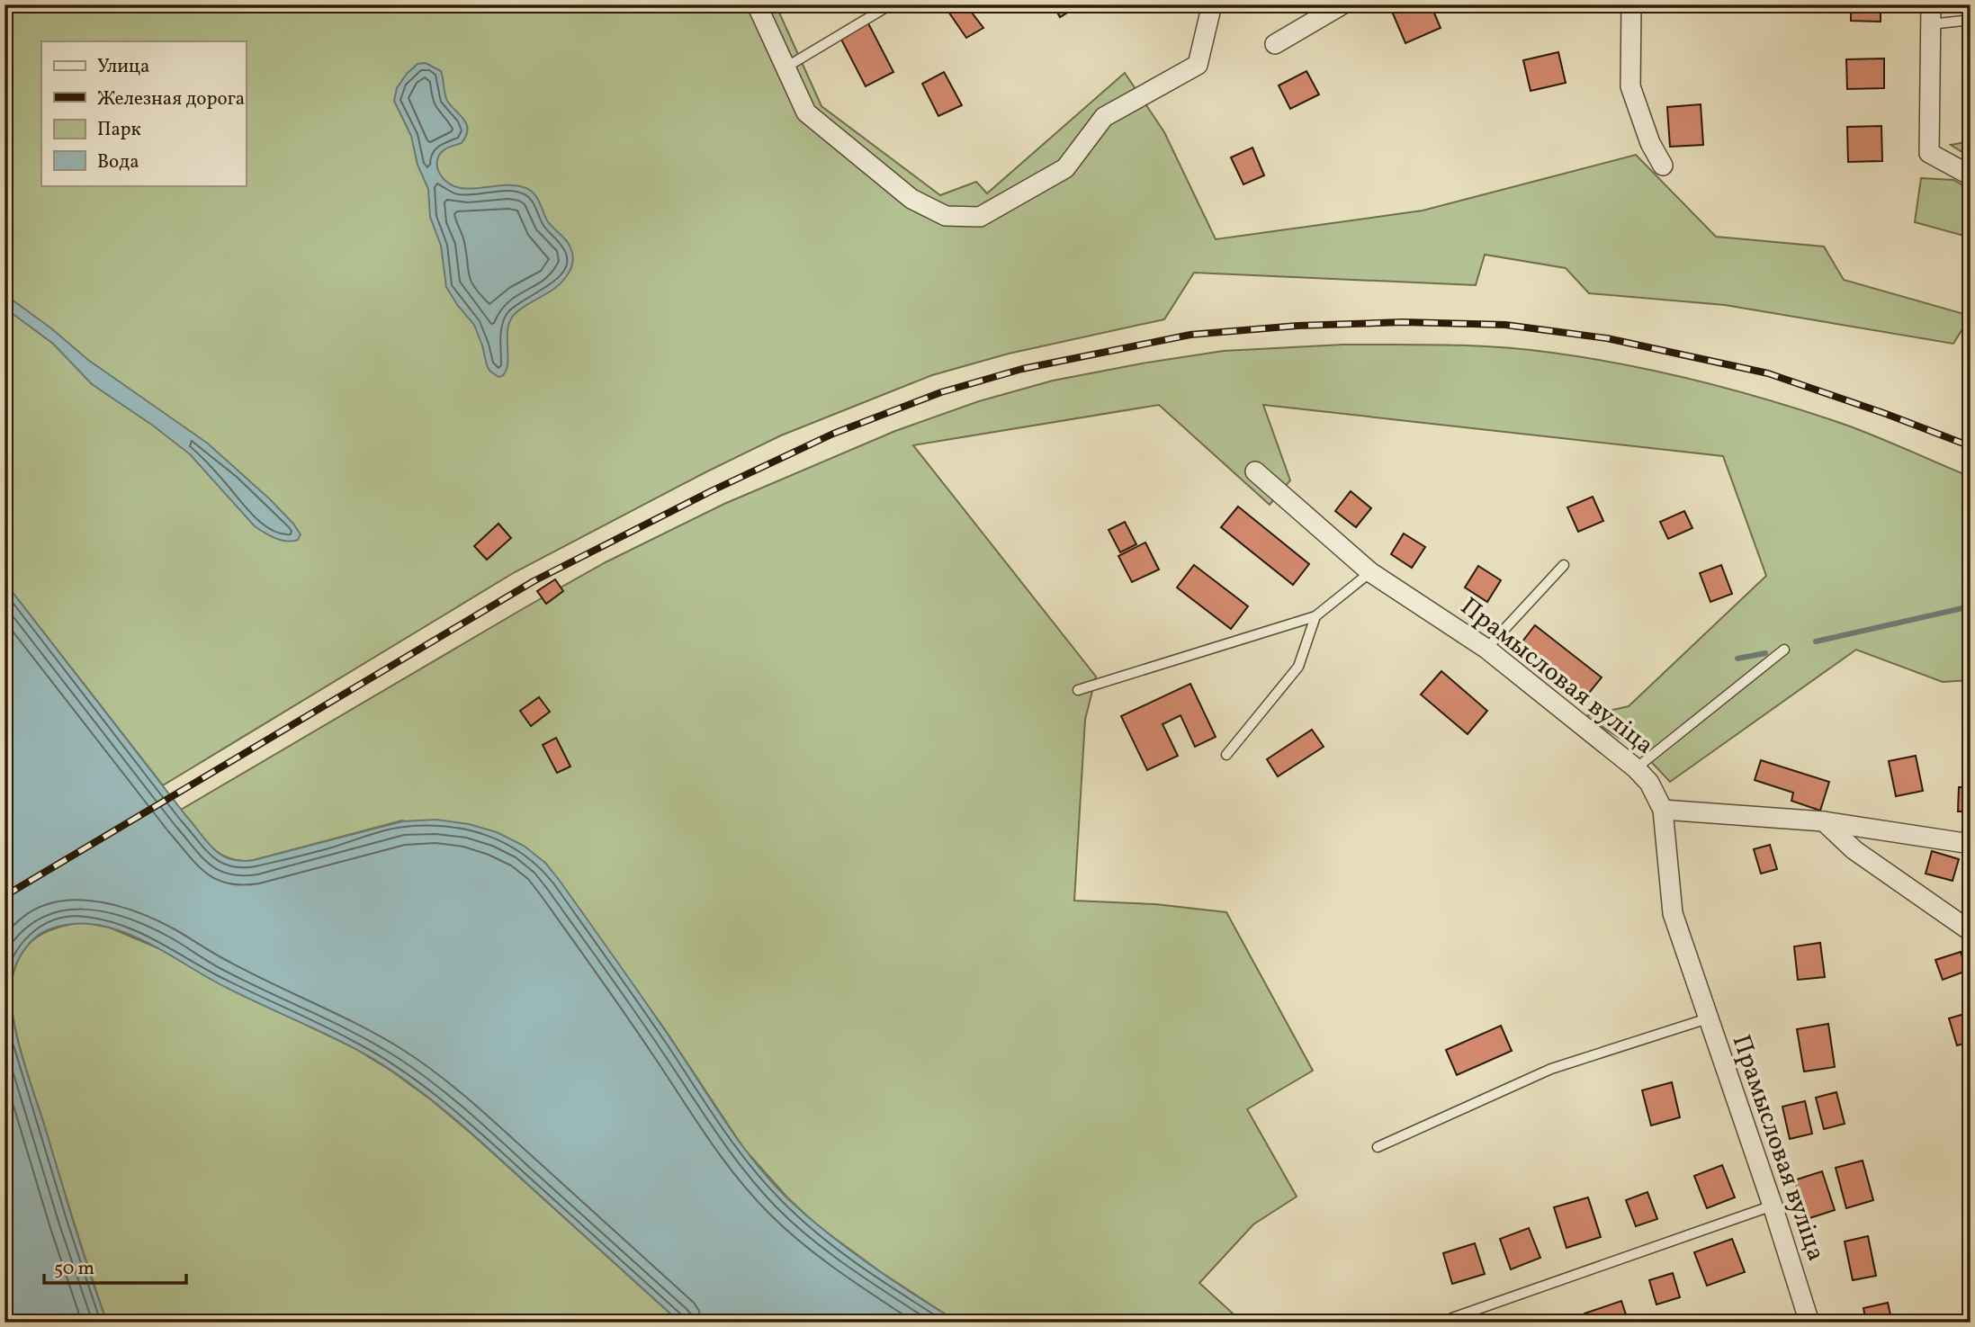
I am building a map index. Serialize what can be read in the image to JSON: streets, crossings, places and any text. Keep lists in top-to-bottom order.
{
  "streets": {
    "street": ["Прамысловая вуліца"]
  },
  "legend": [
    "Улица",
    "Железная дорога",
    "Парк",
    "Вода"
  ],
  "scale_bar": "50 m"
}
